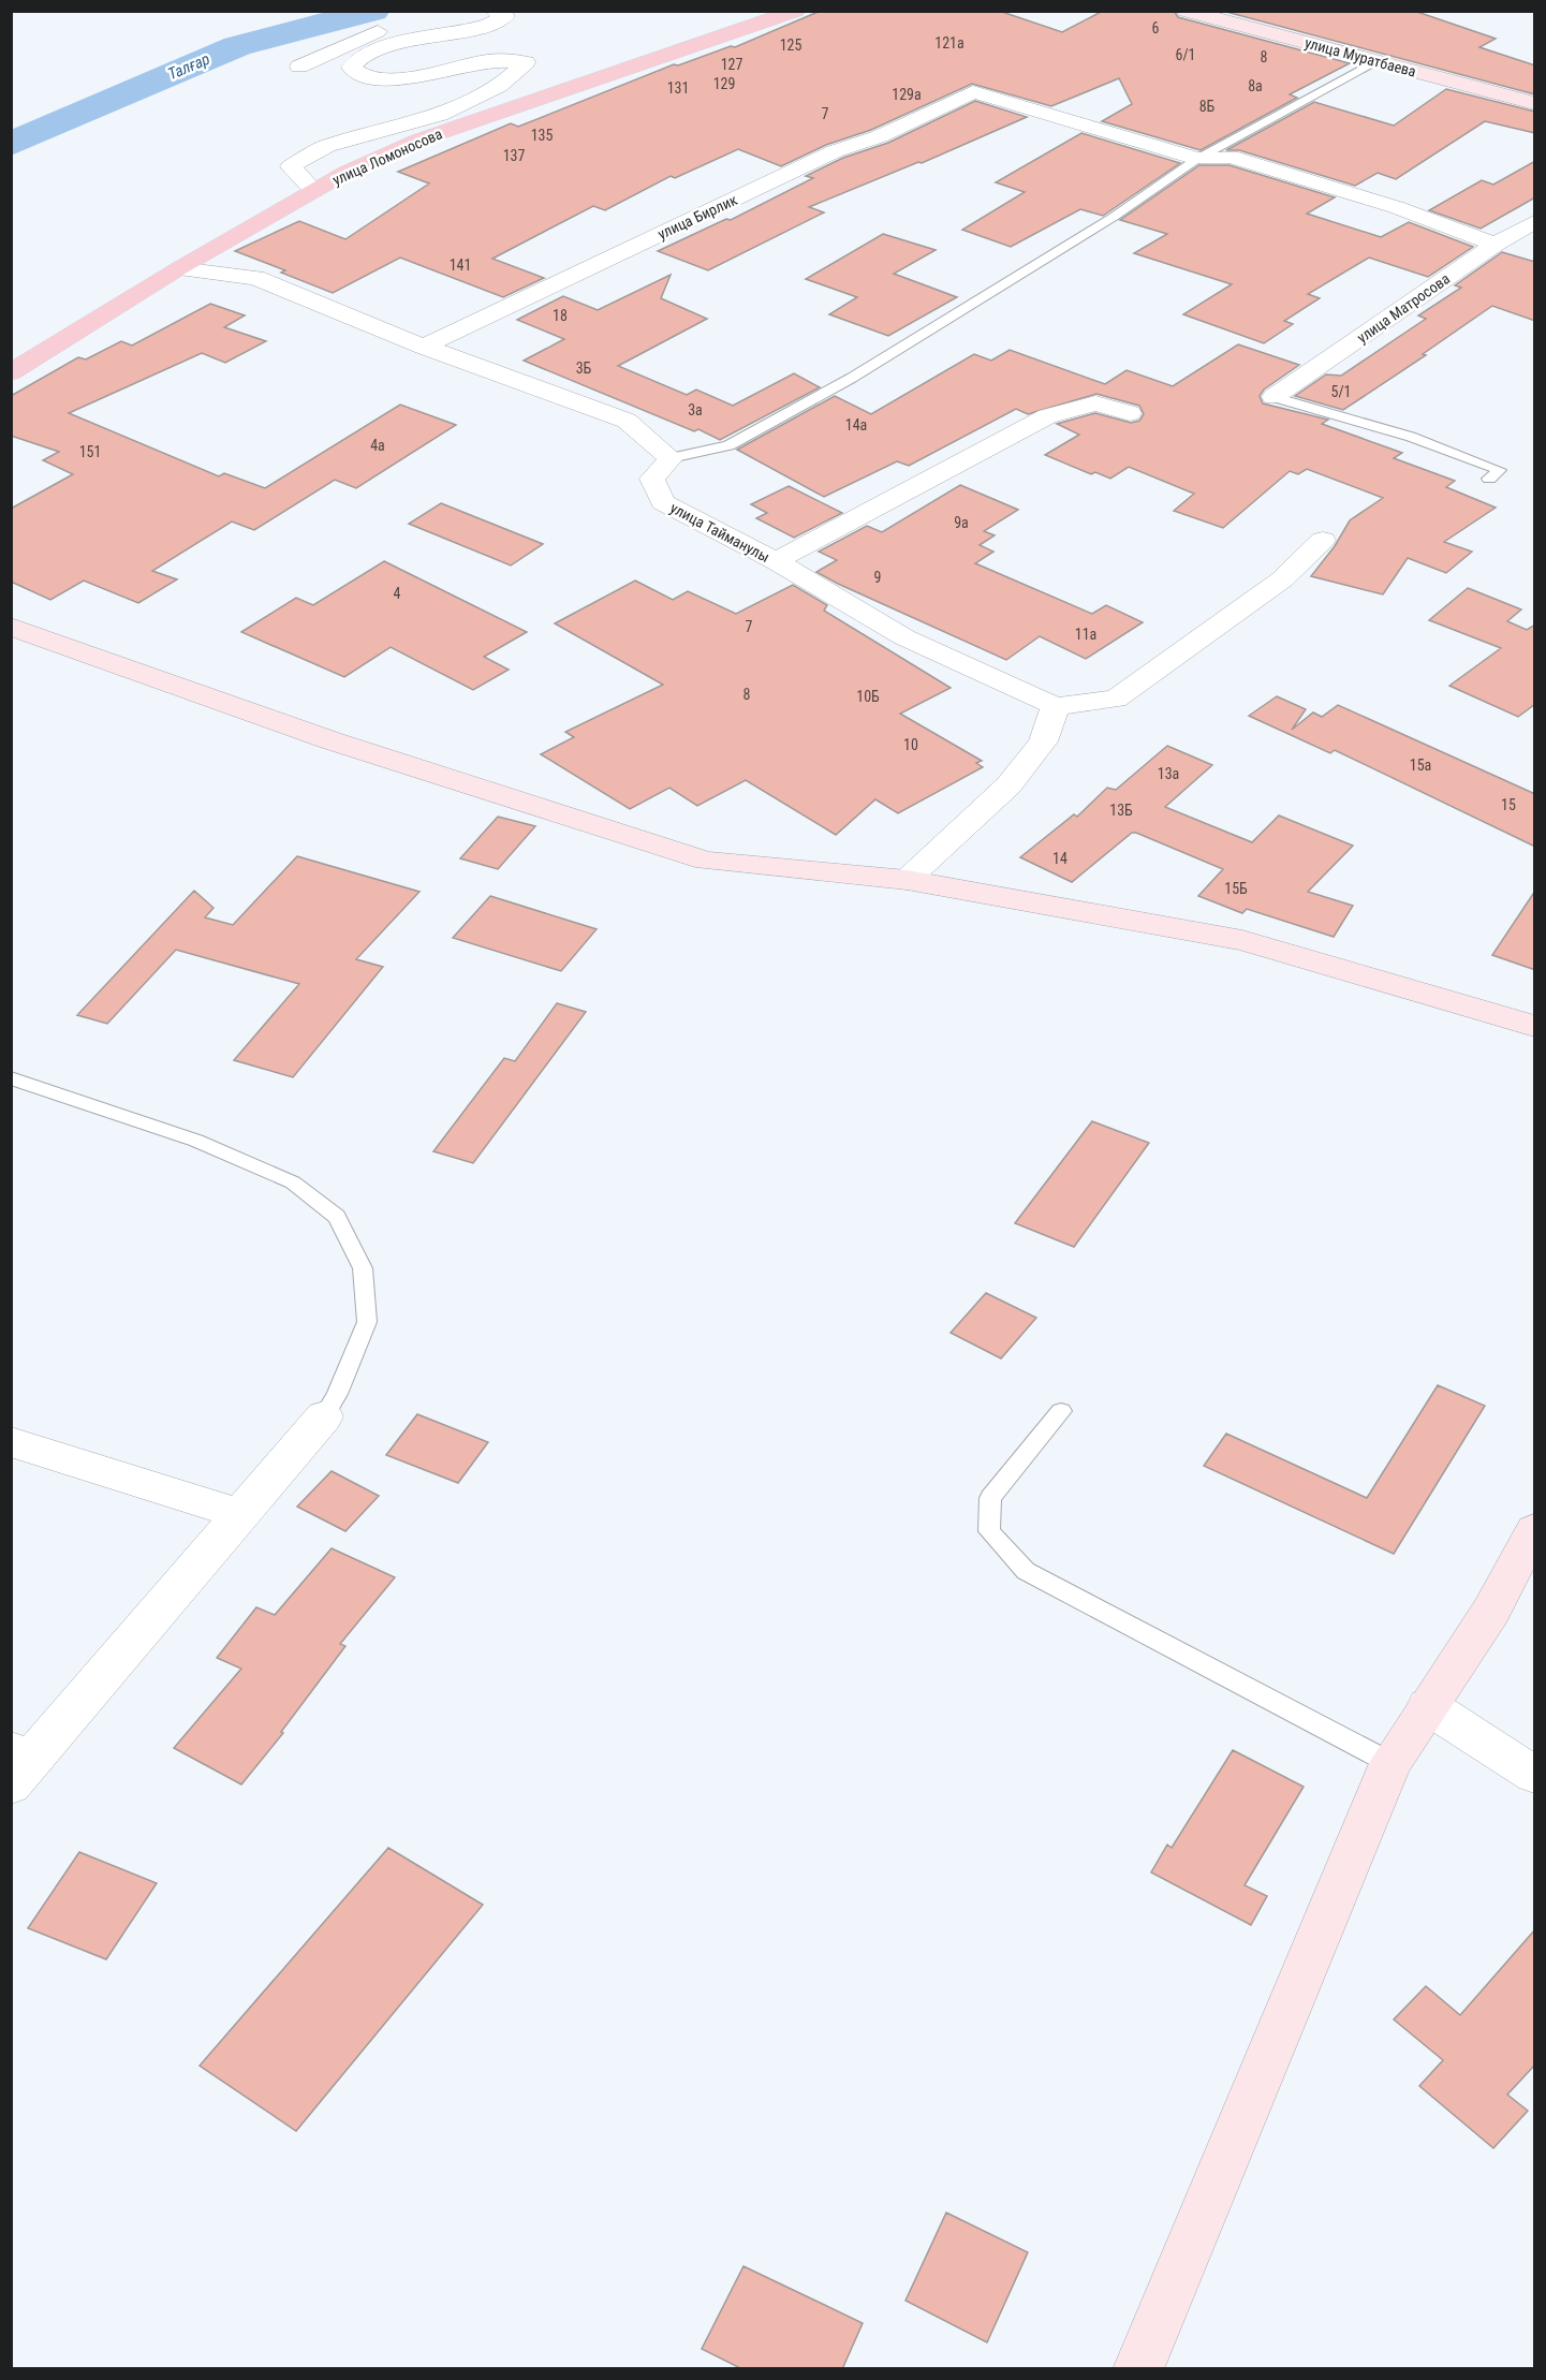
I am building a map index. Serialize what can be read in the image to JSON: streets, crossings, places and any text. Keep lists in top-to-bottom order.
{
  "streets": {
    "main road": ["улица Муратбаева", "улица Ломоносова"],
    "street": ["улица Бирлик", "улица Матросова", "улица Тайманулы"]
  },
  "water": ["Талғар"],
  "house_numbers": [
    "6",
    "121а",
    "125",
    "6/1",
    "8",
    "127",
    "129",
    "8а",
    "131",
    "129а",
    "8Б",
    "7",
    "135",
    "137",
    "141",
    "18",
    "3Б",
    "5/1",
    "3а",
    "14а",
    "4а",
    "151",
    "9а",
    "9",
    "4",
    "7",
    "11а",
    "8",
    "10Б",
    "10",
    "15а",
    "13а",
    "15",
    "13Б",
    "14",
    "15Б"
  ]
}
